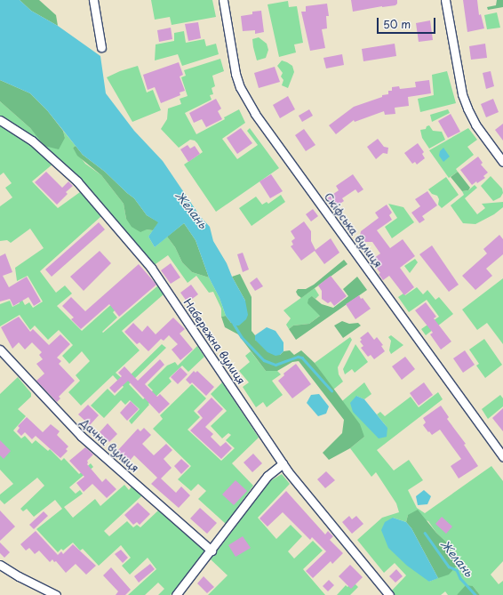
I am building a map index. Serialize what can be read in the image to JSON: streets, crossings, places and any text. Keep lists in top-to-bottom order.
{
  "streets": {
    "street": ["Скіфська вулиця", "Набережна вулиця", "Дачна вулиця"]
  },
  "water": ["Желань"],
  "scale_bar": "50 m"
}
